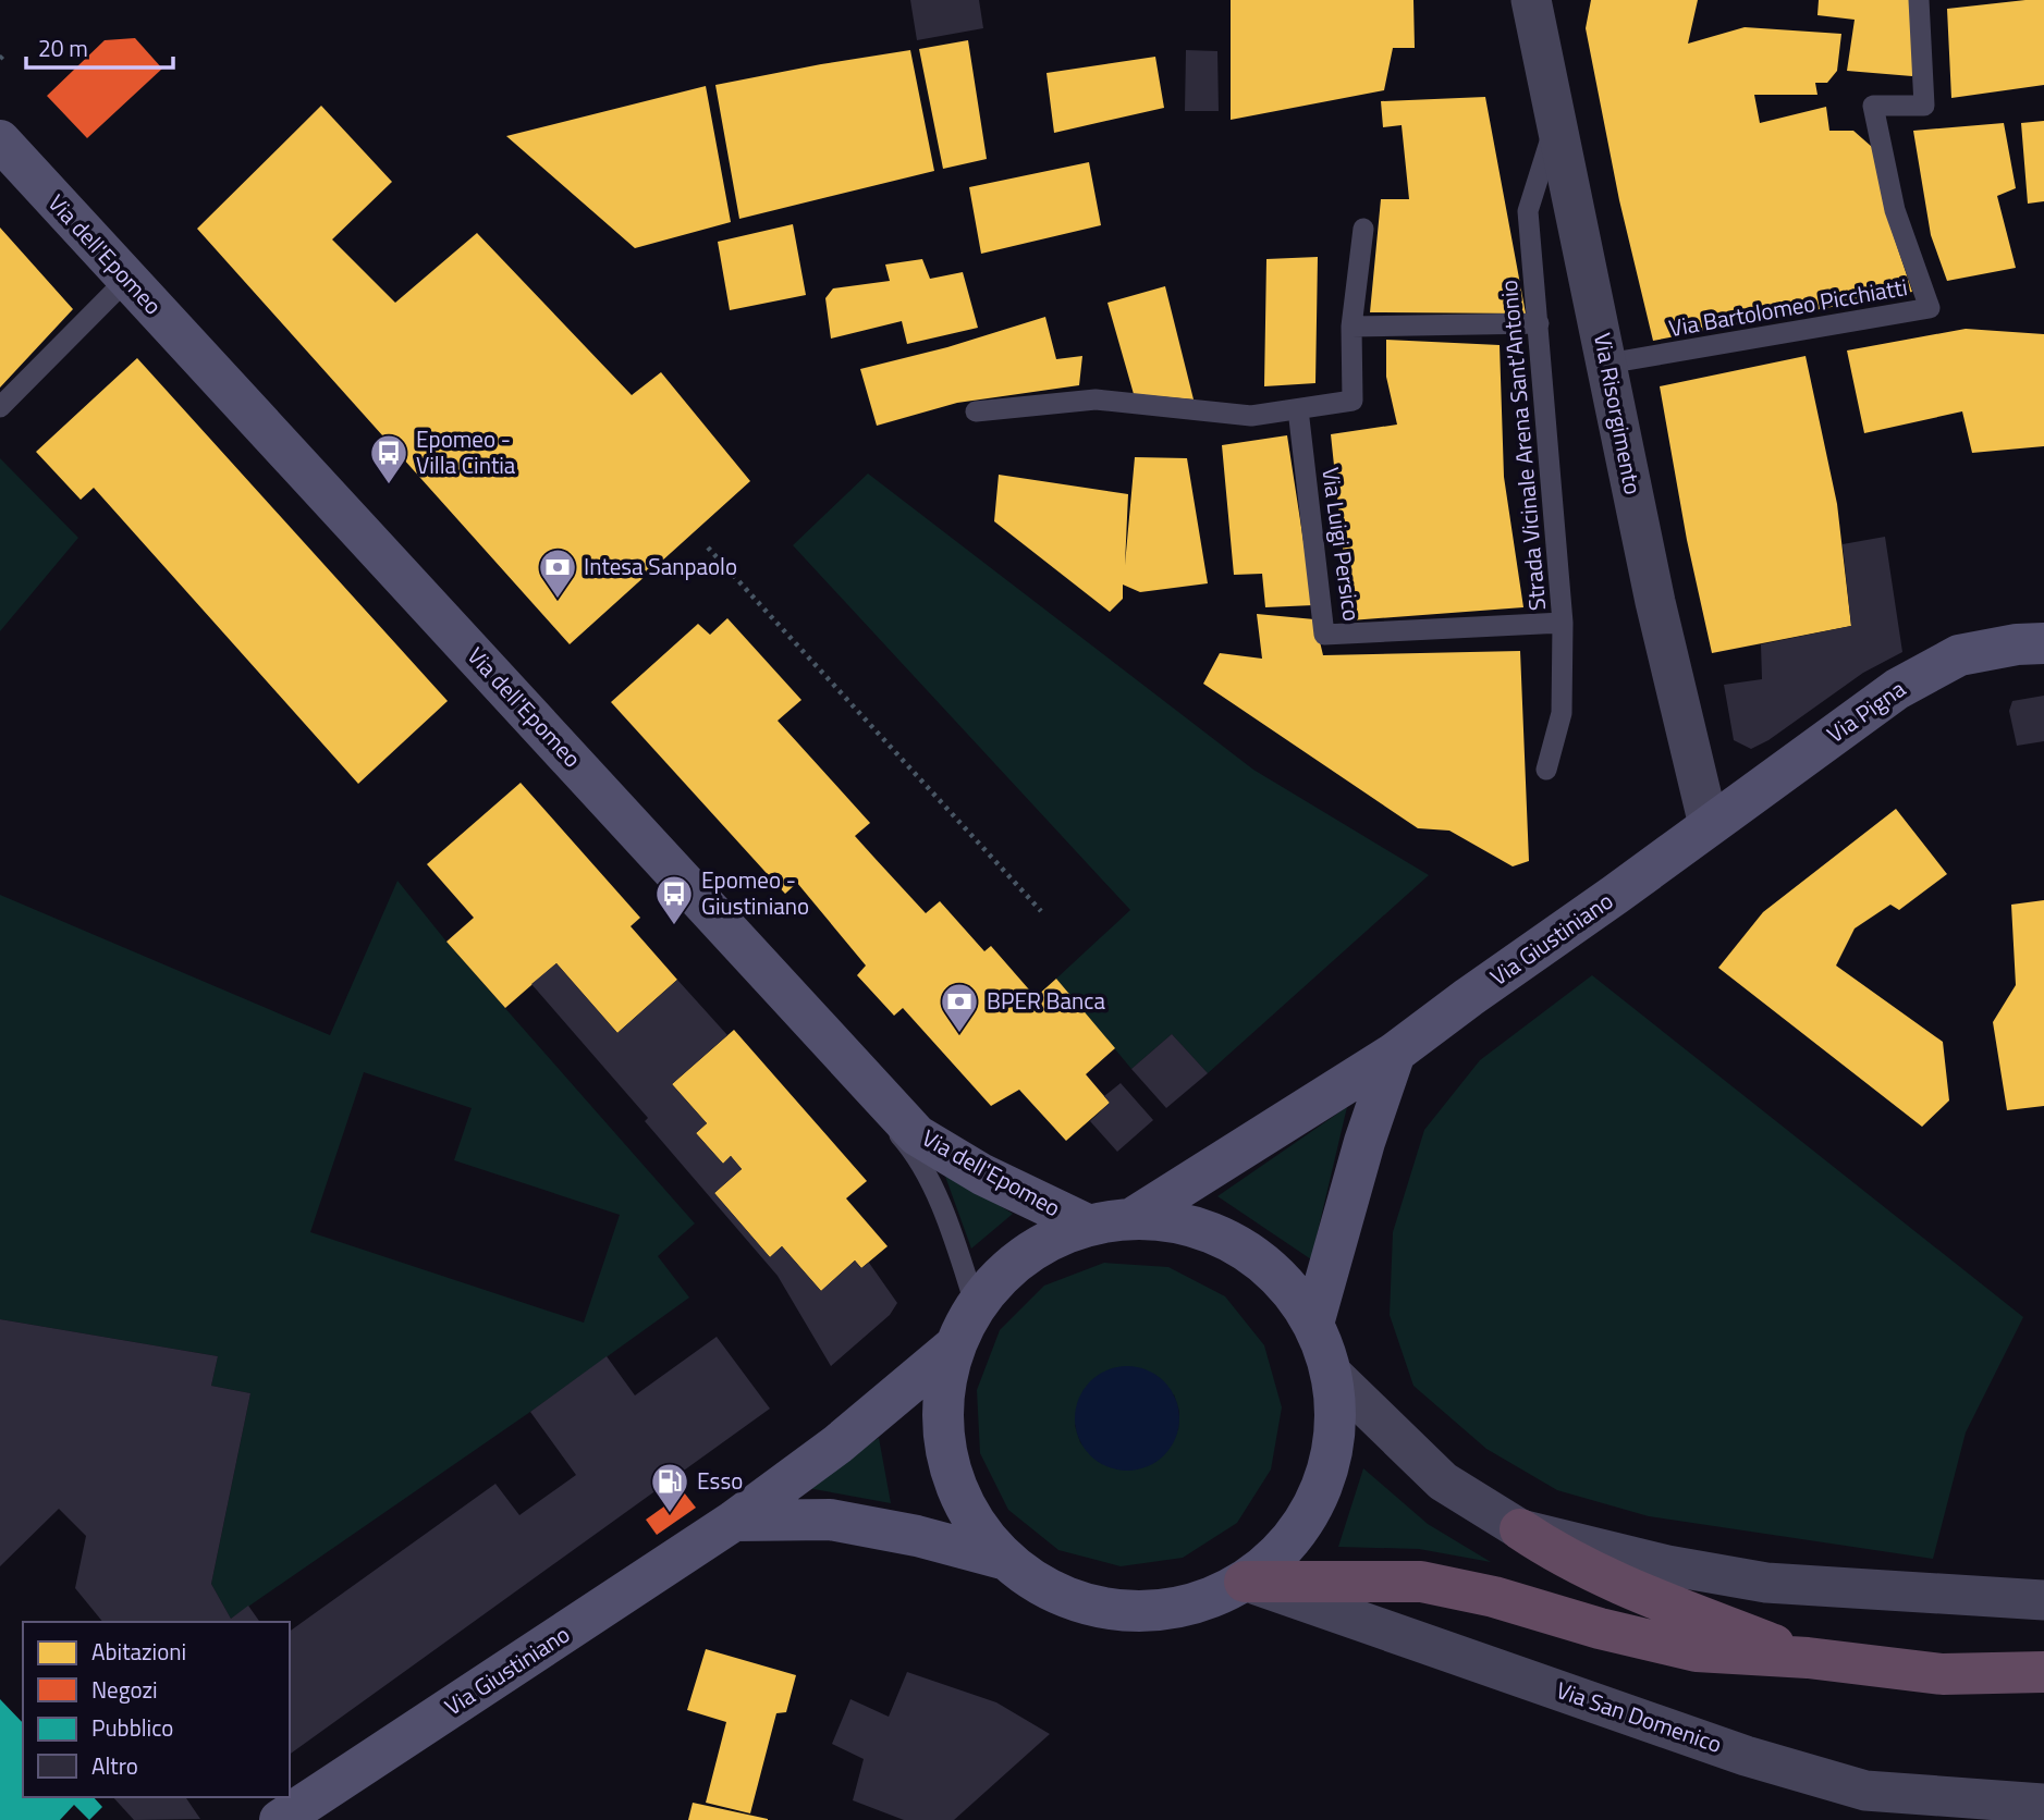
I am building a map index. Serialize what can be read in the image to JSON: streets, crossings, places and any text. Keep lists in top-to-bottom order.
{
  "streets": {
    "main road": ["Via dell'Epomeo", "Via Pigna", "Via Giustiniano"],
    "street": ["Via Risorgimento", "Via San Domenico"],
    "lane": ["Via Bartolomeo Picchiatti", "Strada Vicinale Arena Sant'Antonio", "Via Luigi Persico"]
  },
  "crossings": [
    ["Via Bartolomeo Picchiatti", "Via Risorgimento"],
    ["Via Risorgimento", "Strada Vicinale Arena Sant'Antonio"],
    ["Via Risorgimento", "Via Pigna"],
    ["Via Risorgimento", "Via Giustiniano"],
    ["Strada Vicinale Arena Sant'Antonio", "Via Luigi Persico"],
    ["Via Pigna", "Via Giustiniano"]
  ],
  "places": {
    "bus stop": ["Epomeo - Villa Cintia", "Epomeo - Giustiniano"],
    "bank": ["Intesa Sanpaolo", "BPER Banca"],
    "fuel station": ["Esso"]
  },
  "legend": [
    "Abitazioni",
    "Negozi",
    "Pubblico",
    "Altro"
  ],
  "scale_bar": "20 m"
}
